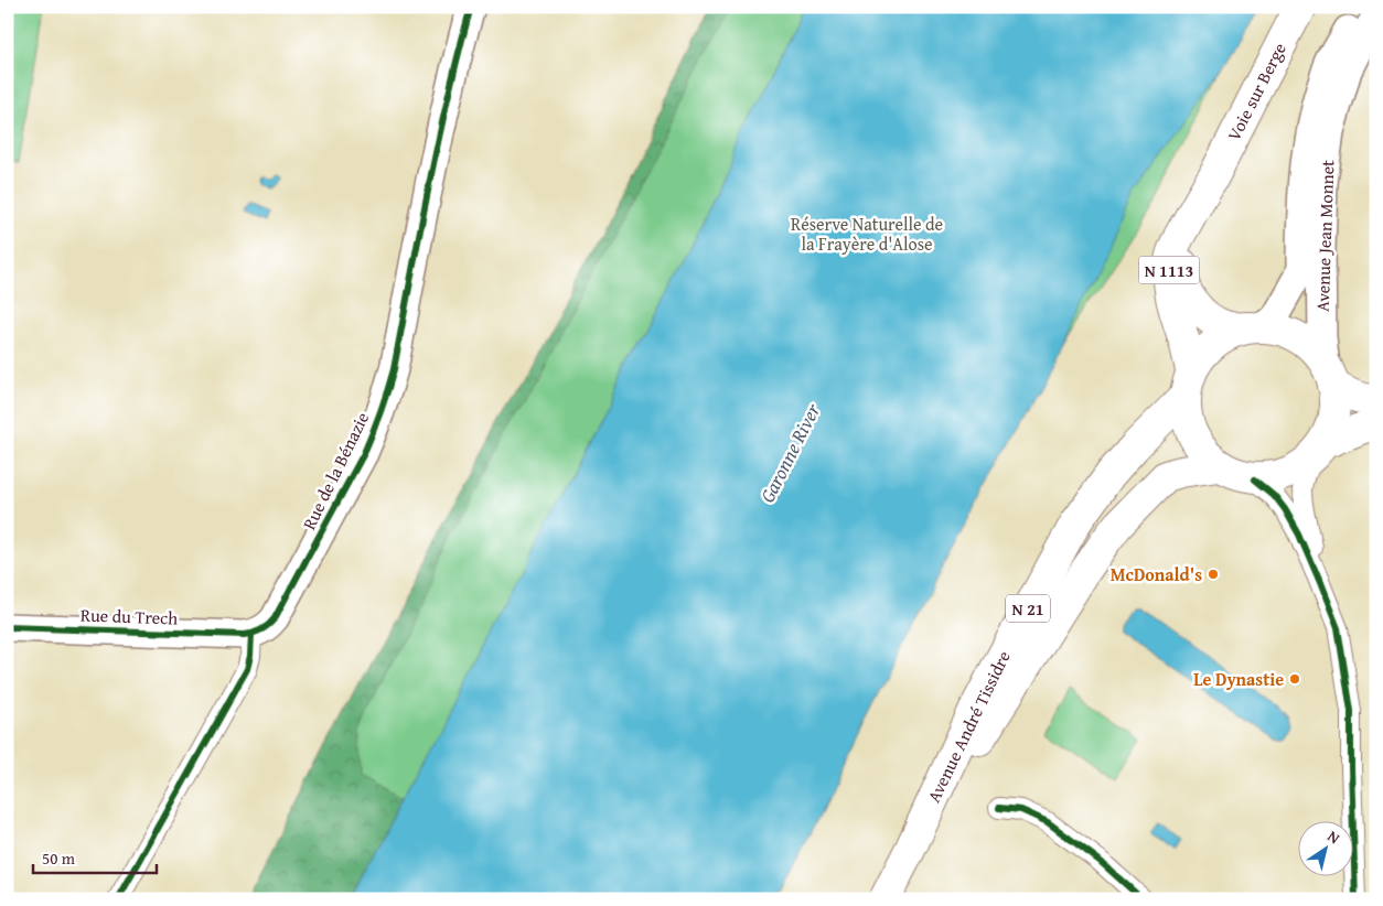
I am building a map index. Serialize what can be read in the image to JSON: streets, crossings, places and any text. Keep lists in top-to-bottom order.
{
  "streets": {
    "main road": [
      "Voie sur Berge",
      "N 1113",
      "N 21",
      "Avenue André Tissidre"
    ],
    "street": ["Avenue Jean Monnet", "Rue de la Bénazie", "Rue du Trech"]
  },
  "crossings": [
    ["Voie sur Berge", "N 1113"],
    ["Avenue Jean Monnet", "N 1113"],
    ["Avenue Jean Monnet", "Avenue André Tissidre"],
    ["N 1113", "Avenue André Tissidre"],
    ["Rue de la Bénazie", "Rue du Trech"]
  ],
  "water": ["Garonne River"],
  "parks": ["Réserve Naturelle de la Frayère d'Alose"],
  "places": ["McDonald's", "Le Dynastie"],
  "scale_bar": "50 m",
  "north": "top right"
}
